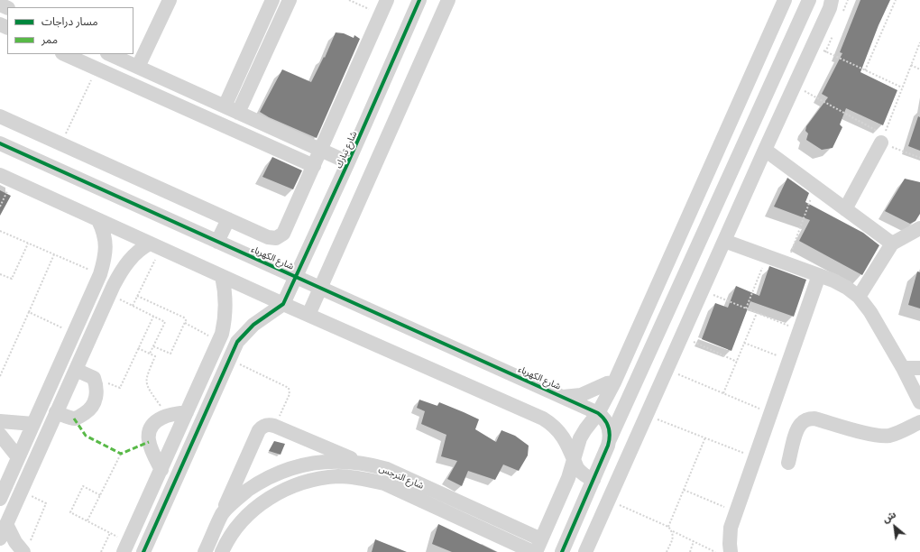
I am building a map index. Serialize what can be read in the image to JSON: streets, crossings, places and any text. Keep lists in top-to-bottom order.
{
  "streets": {
    "street": ["شارع تبارك", "شارع الكهرباء", "شارع النرجس"]
  },
  "crossings": [
    ["شارع تبارك", "شارع الكهرباء"]
  ],
  "legend": ["مسار دراجات", "ممر"],
  "north": "top left"
}
